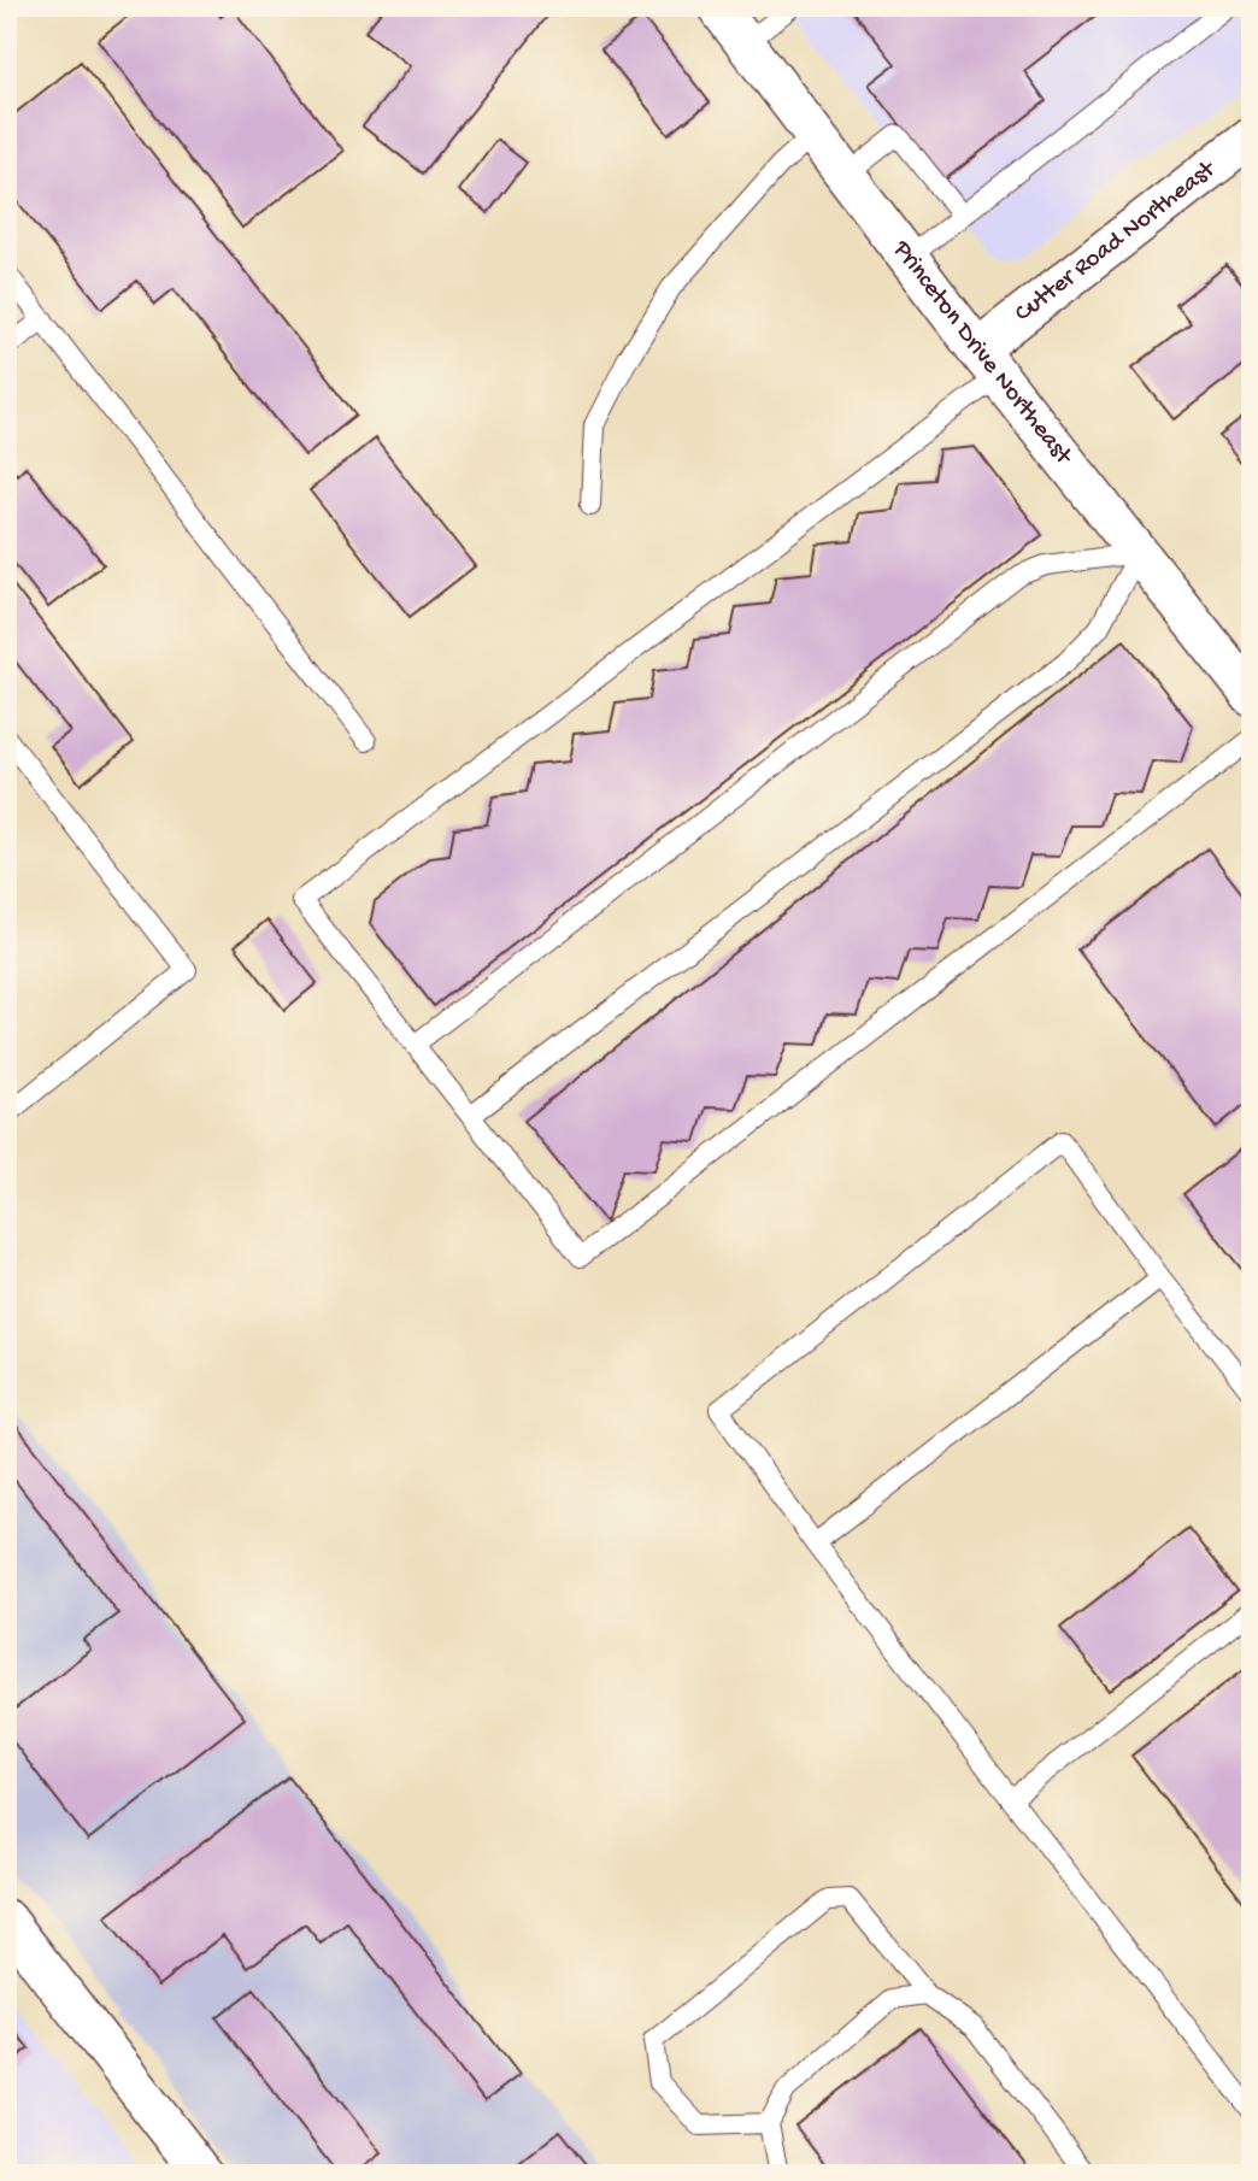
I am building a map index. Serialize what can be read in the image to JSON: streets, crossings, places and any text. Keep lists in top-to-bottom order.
{
  "streets": {
    "street": ["Cutter Road Northeast", "Princeton Drive Northeast"]
  },
  "crossings": [
    ["Cutter Road Northeast", "Princeton Drive Northeast"]
  ]
}
